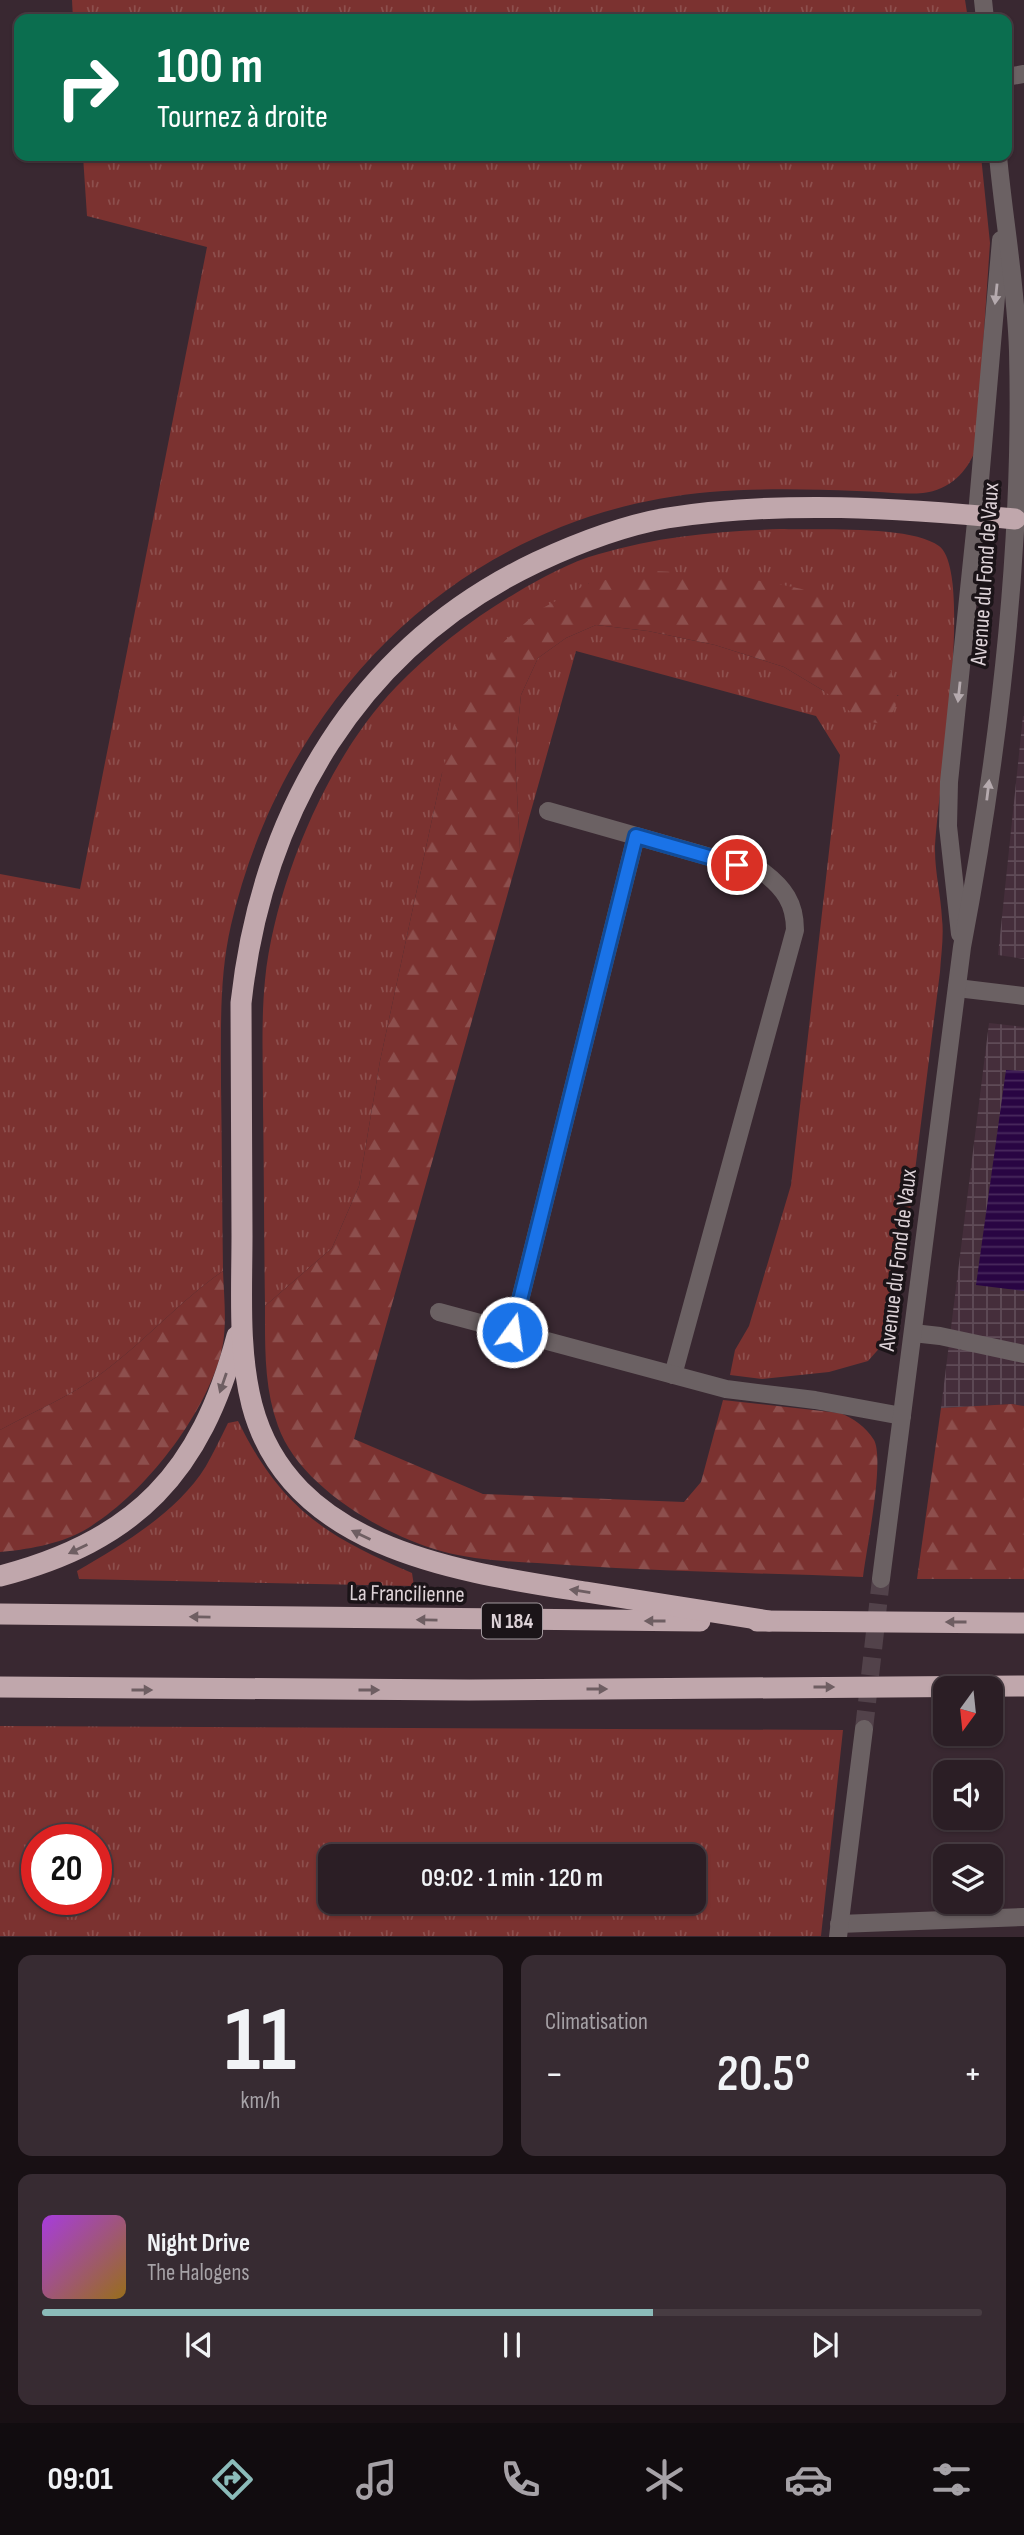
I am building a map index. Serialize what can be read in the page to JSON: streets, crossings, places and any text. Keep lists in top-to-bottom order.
{
  "streets": {
    "highway": ["La Francilienne", "N 184"],
    "street": ["Avenue du Fond de Vaux"]
  },
  "north": "bottom",
  "page": {
    "turn": ["100 m", "Tournez à droite"],
    "limit": "20",
    "trip": "09:02 · 1 min · 120 m",
    "tile": [
      ["11", "km/h"],
      "Climatisation"
    ],
    "heat": ["−", "20.5°", "+"],
    "song": ["Night Drive", "The Halogens"],
    "tabs": "09:01"
  }
}
